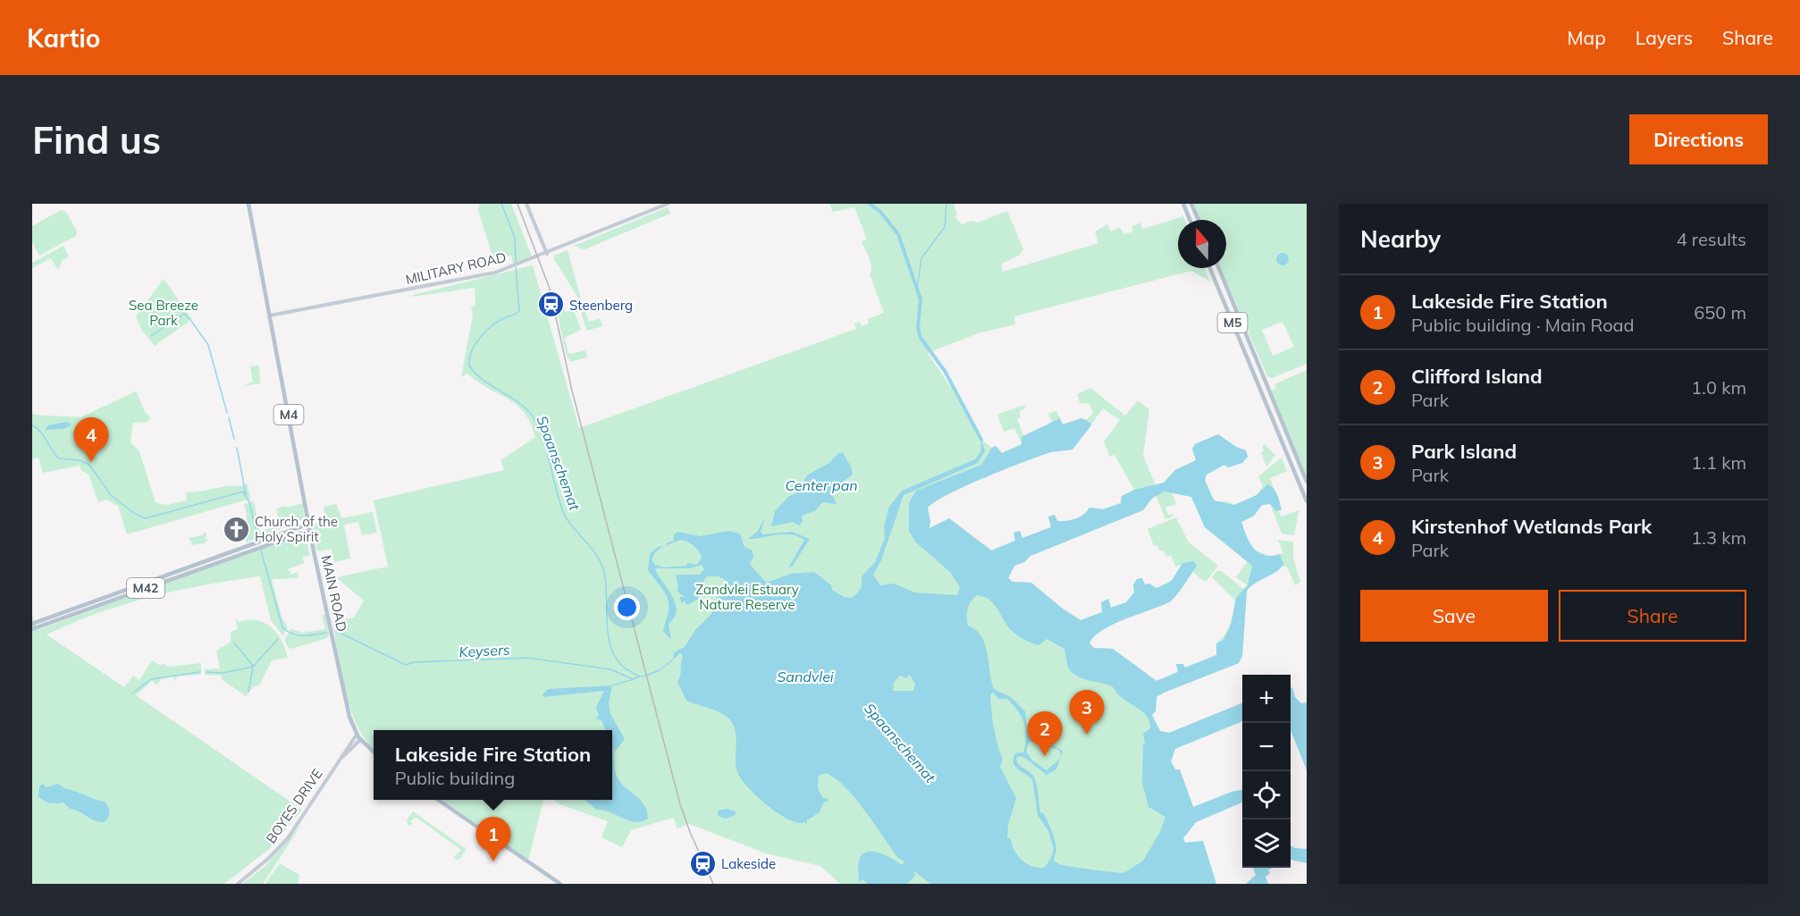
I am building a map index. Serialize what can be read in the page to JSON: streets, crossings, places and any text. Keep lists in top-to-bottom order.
{
  "streets": {
    "main road": [
      "MILITARY ROAD",
      "M5",
      "M4",
      "M42",
      "MAIN ROAD",
      "BOYES DRIVE"
    ]
  },
  "crossings": [
    ["MILITARY ROAD", "MAIN ROAD"],
    ["M42", "MAIN ROAD"],
    ["MAIN ROAD", "BOYES DRIVE"]
  ],
  "water": [
    "Spaanschemat",
    "Center pan",
    "Keysers",
    "Sandvlei"
  ],
  "parks": ["Sea Breeze Park", "Zandvlei Estuary Nature Reserve"],
  "places": {
    "station": ["Steenberg", "Lakeside"],
    "church": ["Church of the Holy Spirit"]
  },
  "north": "top",
  "page": {
    "header": "Kartio",
    "nav": ["Map", "Layers", "Share"],
    "buttons": [
      "Directions",
      ["Save", "Share"]
    ],
    "title": "Find us",
    "heading": ["Nearby", "4 results"],
    "list": [
      {
        "mark": "1",
        "name": "Lakeside Fire Station",
        "note": "Public building · Main Road",
        "value": "650 m"
      },
      {
        "mark": "2",
        "name": "Clifford Island",
        "note": "Park",
        "value": "1.0 km"
      },
      {
        "mark": "3",
        "name": "Park Island",
        "note": "Park",
        "value": "1.1 km"
      },
      {
        "mark": "4",
        "name": "Kirstenhof Wetlands Park",
        "note": "Park",
        "value": "1.3 km"
      }
    ],
    "pins": [
      "4",
      "3",
      "2",
      "1"
    ],
    "map_buttons": ["+", "−"],
    "popup": ["Lakeside Fire Station", "Public building"]
  }
}
